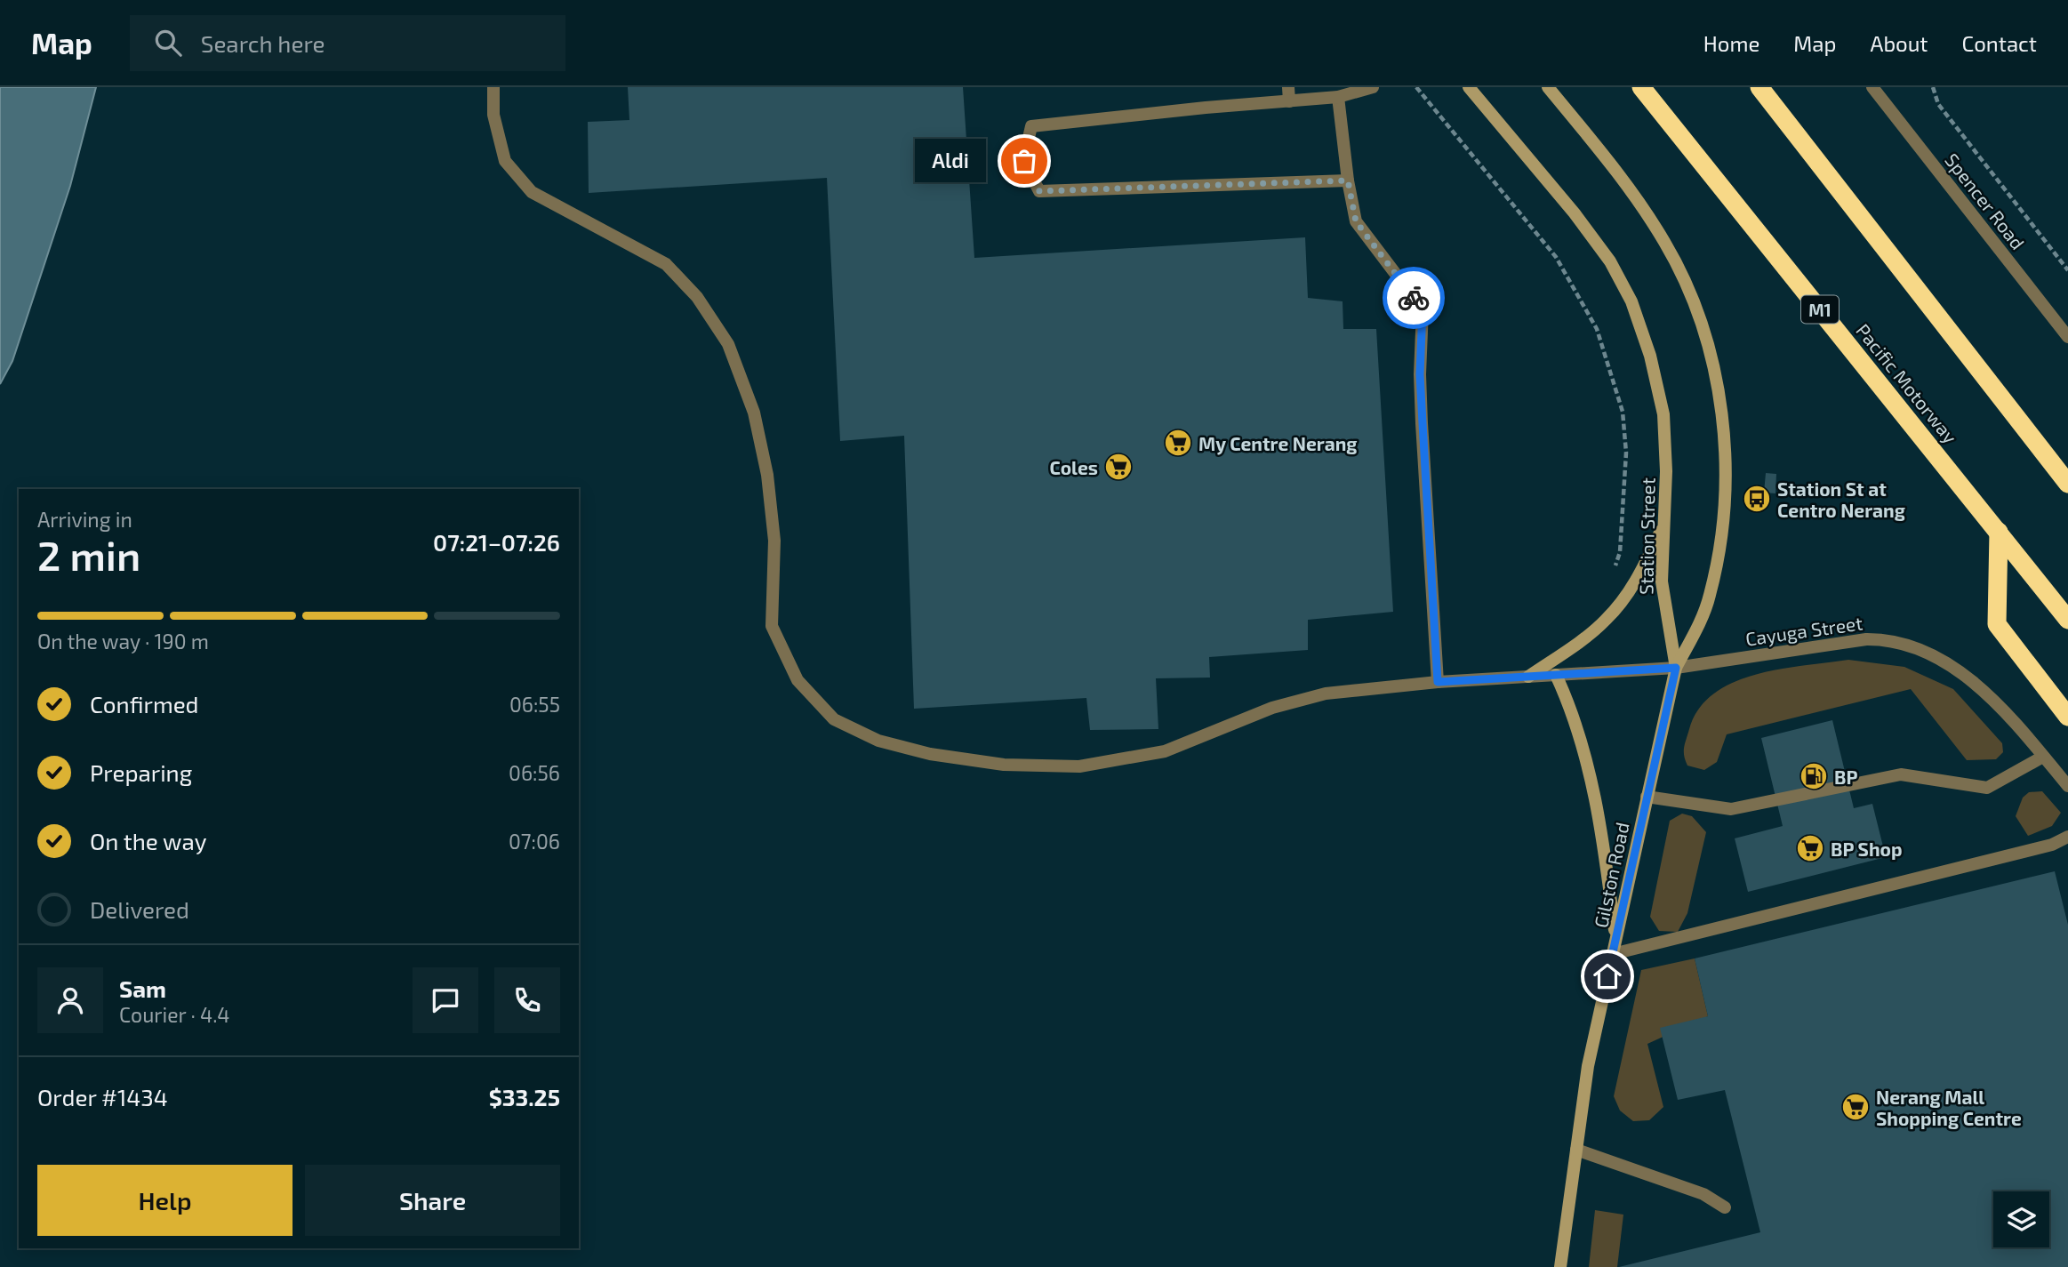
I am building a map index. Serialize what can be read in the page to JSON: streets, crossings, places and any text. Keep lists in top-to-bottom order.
{
  "streets": {
    "highway": ["M1", "Pacific Motorway"],
    "main road": ["Station Street", "Gilston Road"],
    "street": ["Spencer Road", "Cayuga Street"]
  },
  "crossings": [
    ["Station Street", "Cayuga Street"],
    ["Station Street", "Gilston Road"],
    ["Cayuga Street", "Gilston Road"]
  ],
  "places": {
    "other": ["Aldi"],
    "supermarket": [
      "My Centre Nerang",
      "Coles",
      "BP Shop",
      "Nerang Mall Shopping Centre"
    ],
    "bus stop": ["Station St at Centro Nerang"],
    "fuel station": ["BP"]
  },
  "page": {
    "header": "Map",
    "search": "Search here",
    "nav": [
      "Home",
      "Map",
      "About",
      "Contact"
    ],
    "bubble": "Aldi",
    "heading": ["2 min", "Arriving in", "07:21–07:26"],
    "panel": [
      "Sam",
      "Courier · 4.4",
      "Order #1434",
      "$33.25"
    ],
    "bar": "On the way · 190 m",
    "list": [
      ["Confirmed", "06:55"],
      ["Preparing", "06:56"],
      ["On the way", "07:06"],
      "Delivered"
    ],
    "buttons": ["Help", "Share"]
  }
}
